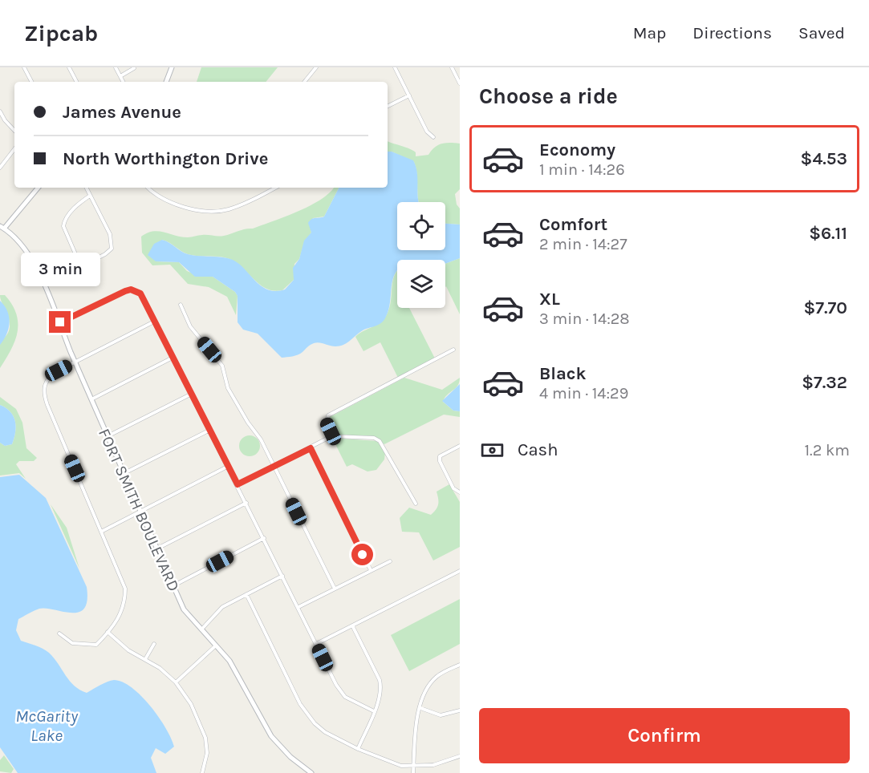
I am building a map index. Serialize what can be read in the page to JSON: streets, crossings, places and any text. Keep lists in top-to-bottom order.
{
  "streets": {
    "street": ["FORT SMITH BOULEVARD"]
  },
  "water": ["McGarity Lake"],
  "page": {
    "header": "Zipcab",
    "nav": ["Map", "Directions", "Saved"],
    "heading": "Choose a ride",
    "banner": ["James Avenue", "North Worthington Drive"],
    "list": [
      {
        "name": "Economy",
        "note": "1 min · 14:26",
        "value": "$4.53"
      },
      {
        "name": "Comfort",
        "note": "2 min · 14:27",
        "value": "$6.11"
      },
      {
        "name": "XL",
        "note": "3 min · 14:28",
        "value": "$7.70"
      },
      {
        "name": "Black",
        "note": "4 min · 14:29",
        "value": "$7.32"
      }
    ],
    "bubble": "3 min",
    "pay": ["Cash", "1.2 km"],
    "buttons": "Confirm"
  }
}
